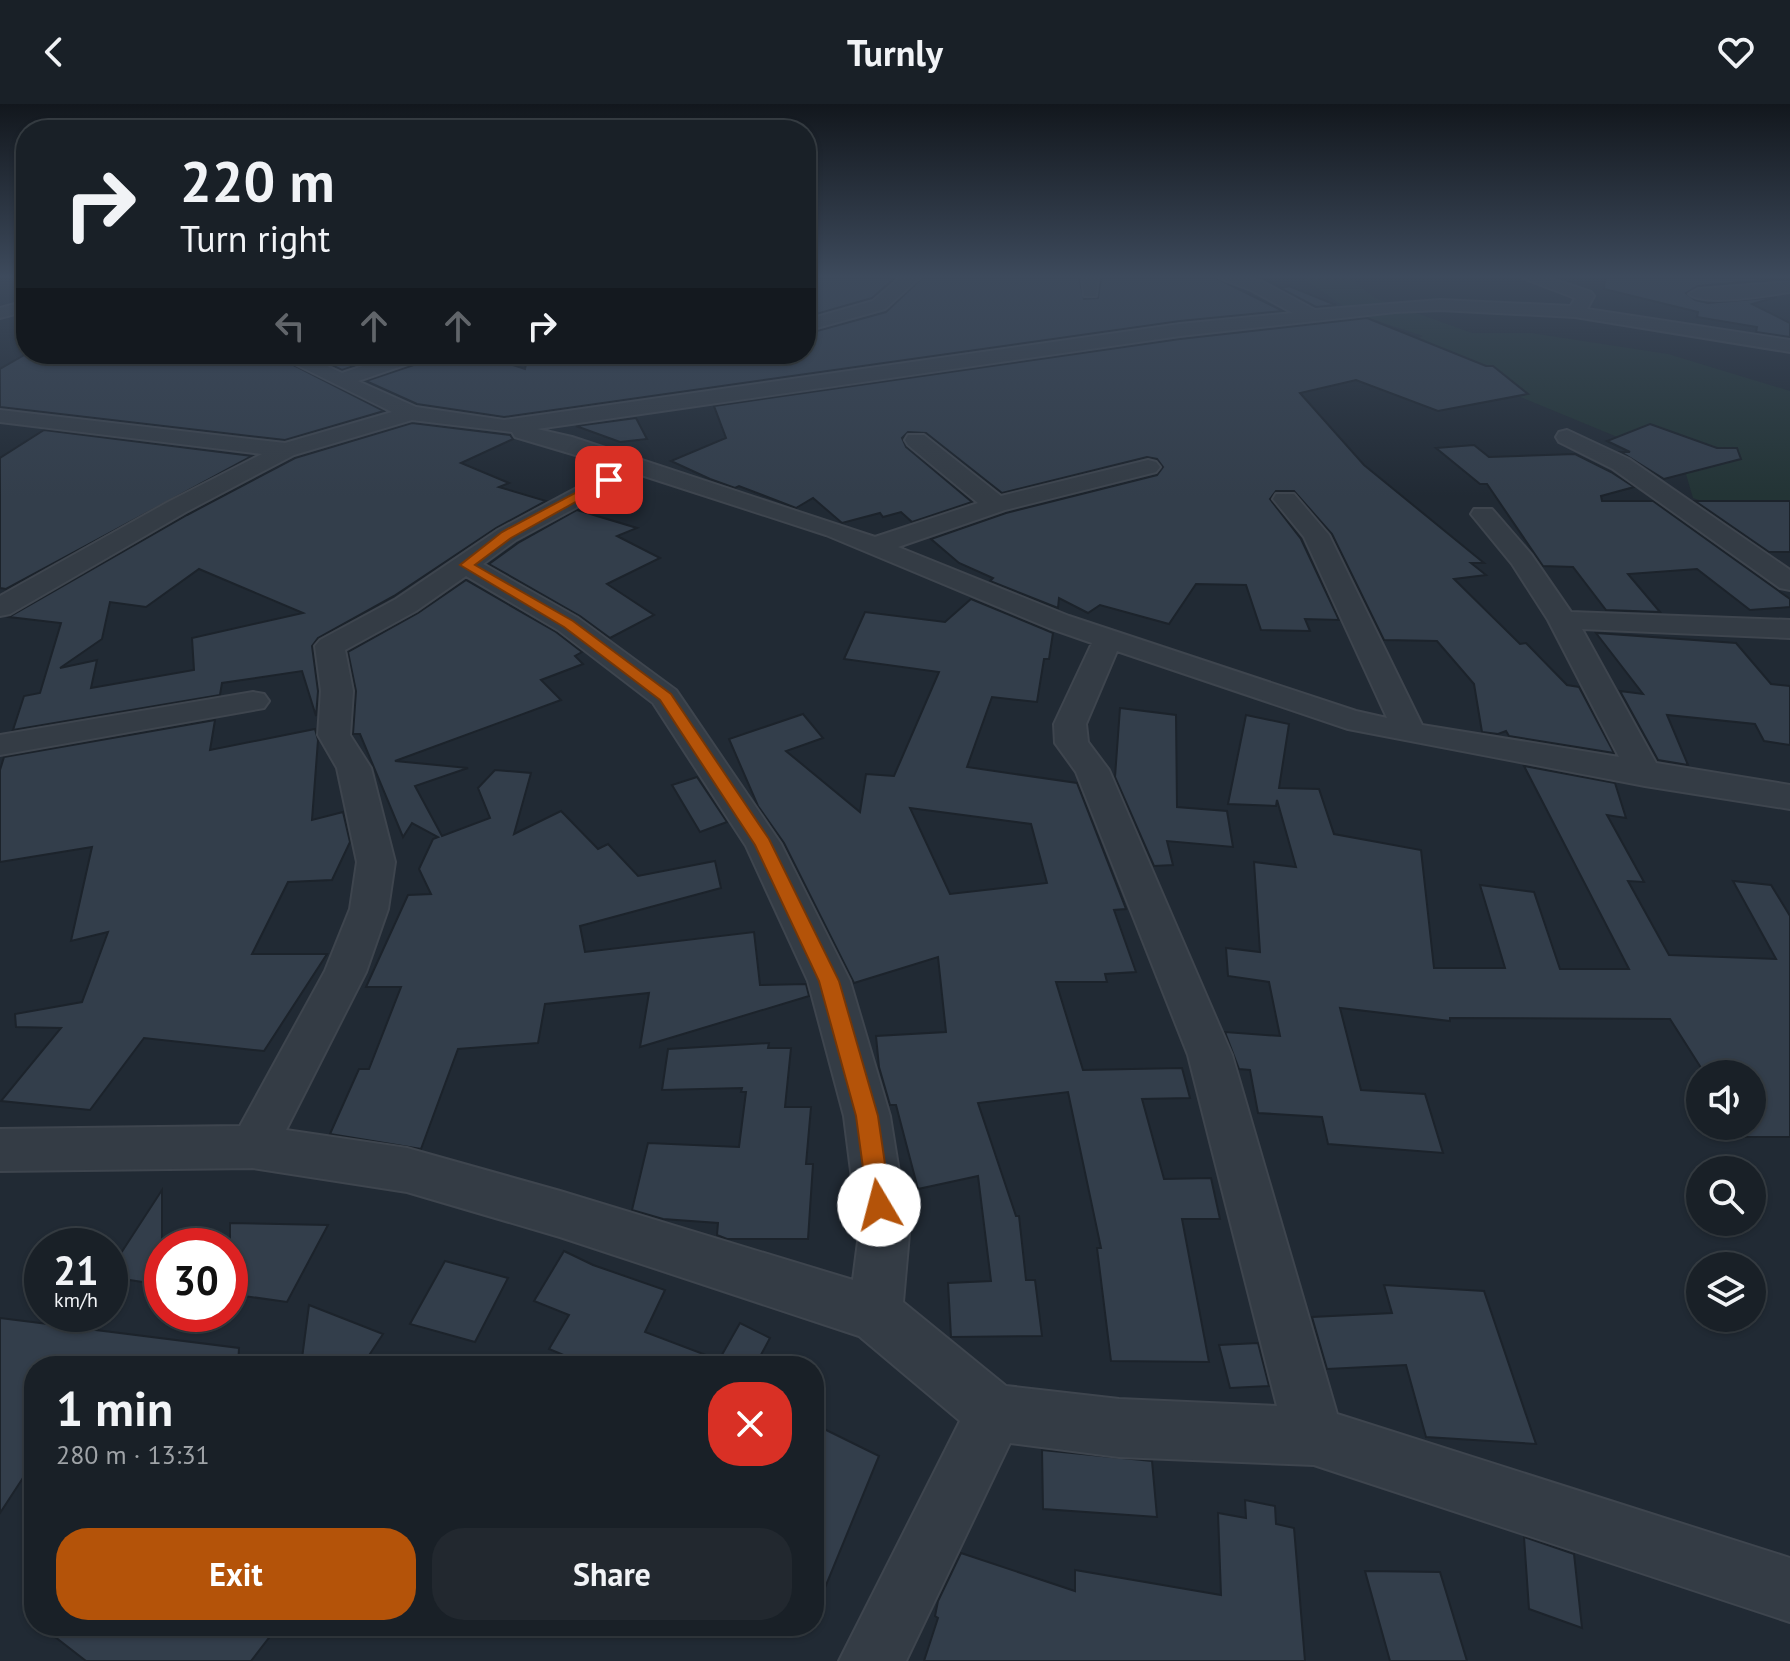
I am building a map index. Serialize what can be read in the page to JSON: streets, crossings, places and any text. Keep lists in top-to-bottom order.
{
  "page": {
    "header": "Turnly",
    "turn": ["220 m", "Turn right"],
    "speed": "21 km/h",
    "limit": "30",
    "heading": ["1 min", "280 m · 13:31"],
    "buttons": ["Exit", "Share"]
  }
}
